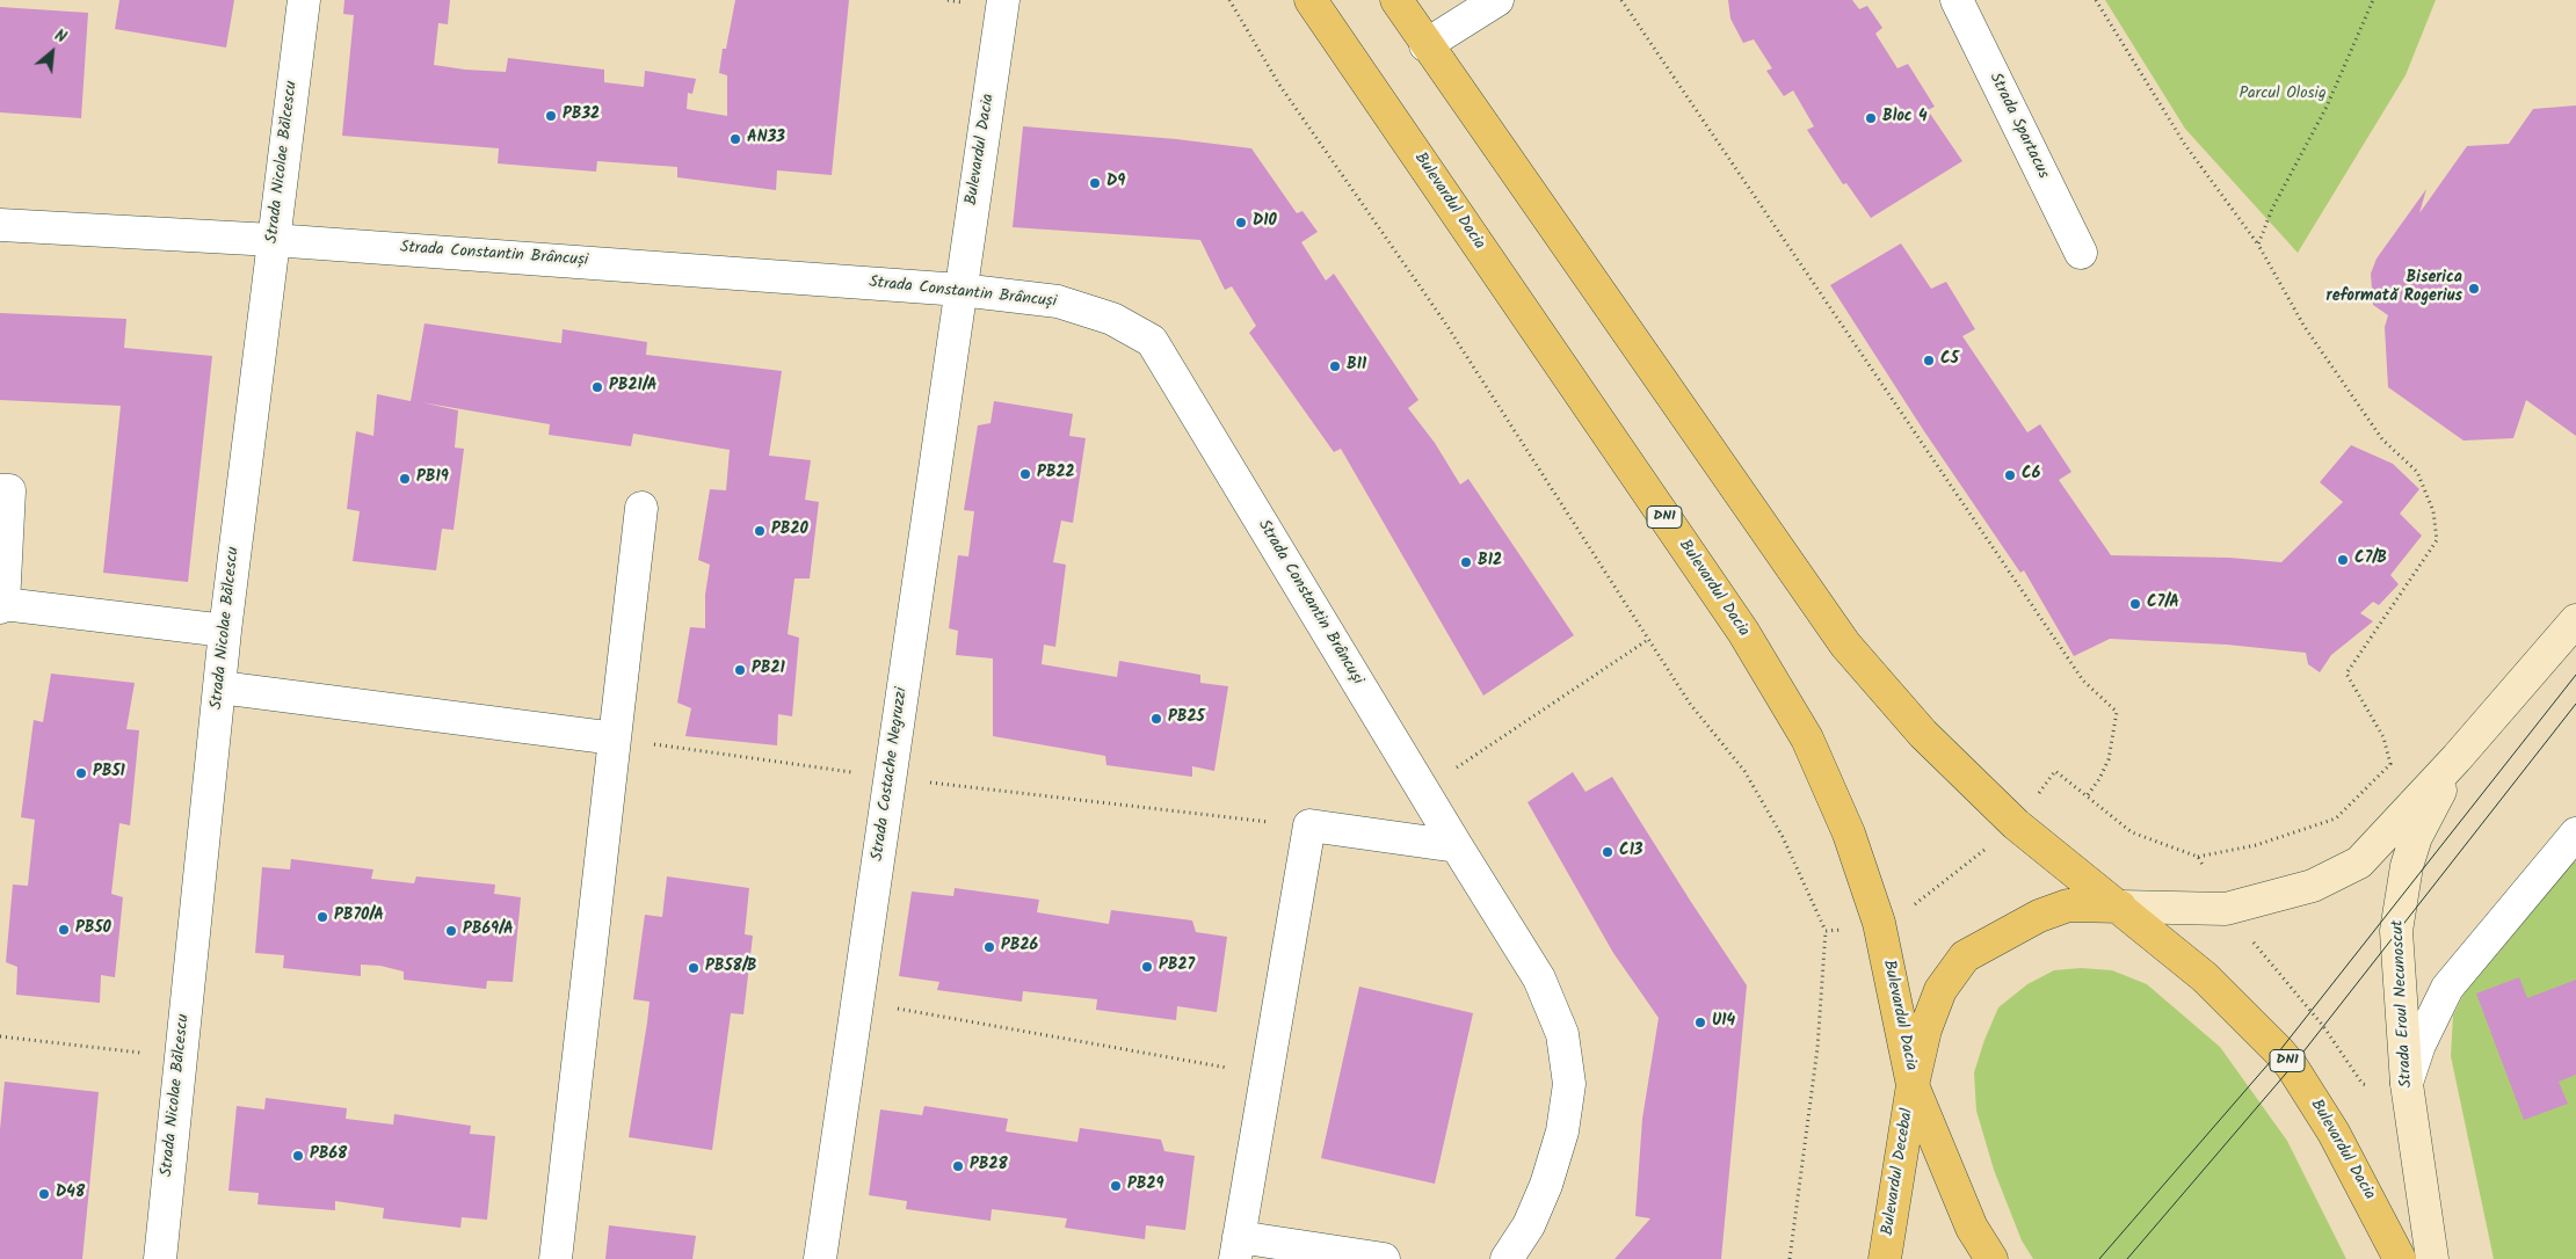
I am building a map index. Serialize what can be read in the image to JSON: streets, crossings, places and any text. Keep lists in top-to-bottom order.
{
  "streets": {
    "main road": [
      "Bulevardul Dacia",
      "DN1",
      "Strada Eroul Necunoscut",
      "Bulevardul Decebal"
    ],
    "street": [
      "Strada Spartacus",
      "Strada Nicolae Bălcescu",
      "Strada Constantin Brâncuși",
      "Strada Costache Negruzzi"
    ]
  },
  "crossings": [
    ["Bulevardul Dacia", "Strada Constantin Brâncuși"],
    ["Bulevardul Dacia", "Strada Costache Negruzzi"],
    ["Bulevardul Dacia", "Strada Eroul Necunoscut"],
    ["Bulevardul Dacia", "Bulevardul Decebal"],
    ["Strada Nicolae Bălcescu", "Strada Constantin Brâncuși"],
    ["Strada Constantin Brâncuși", "Strada Costache Negruzzi"]
  ],
  "parks": ["Parcul Olosig"],
  "places": [
    "PB32",
    "Bloc 4",
    "AN33",
    "D9",
    "D10",
    "Biserica reformată Rogerius",
    "C5",
    "B11",
    "PB21/A",
    "PB22",
    "C6",
    "PB19",
    "PB20",
    "C7/B",
    "B12",
    "C7/A",
    "PB21",
    "PB25",
    "PB51",
    "C13",
    "PB70/A",
    "PB50",
    "PB69/A",
    "PB26",
    "PB27",
    "PB58/B",
    "U14",
    "PB68",
    "PB28",
    "PB29",
    "D48"
  ],
  "north": "top right"
}
